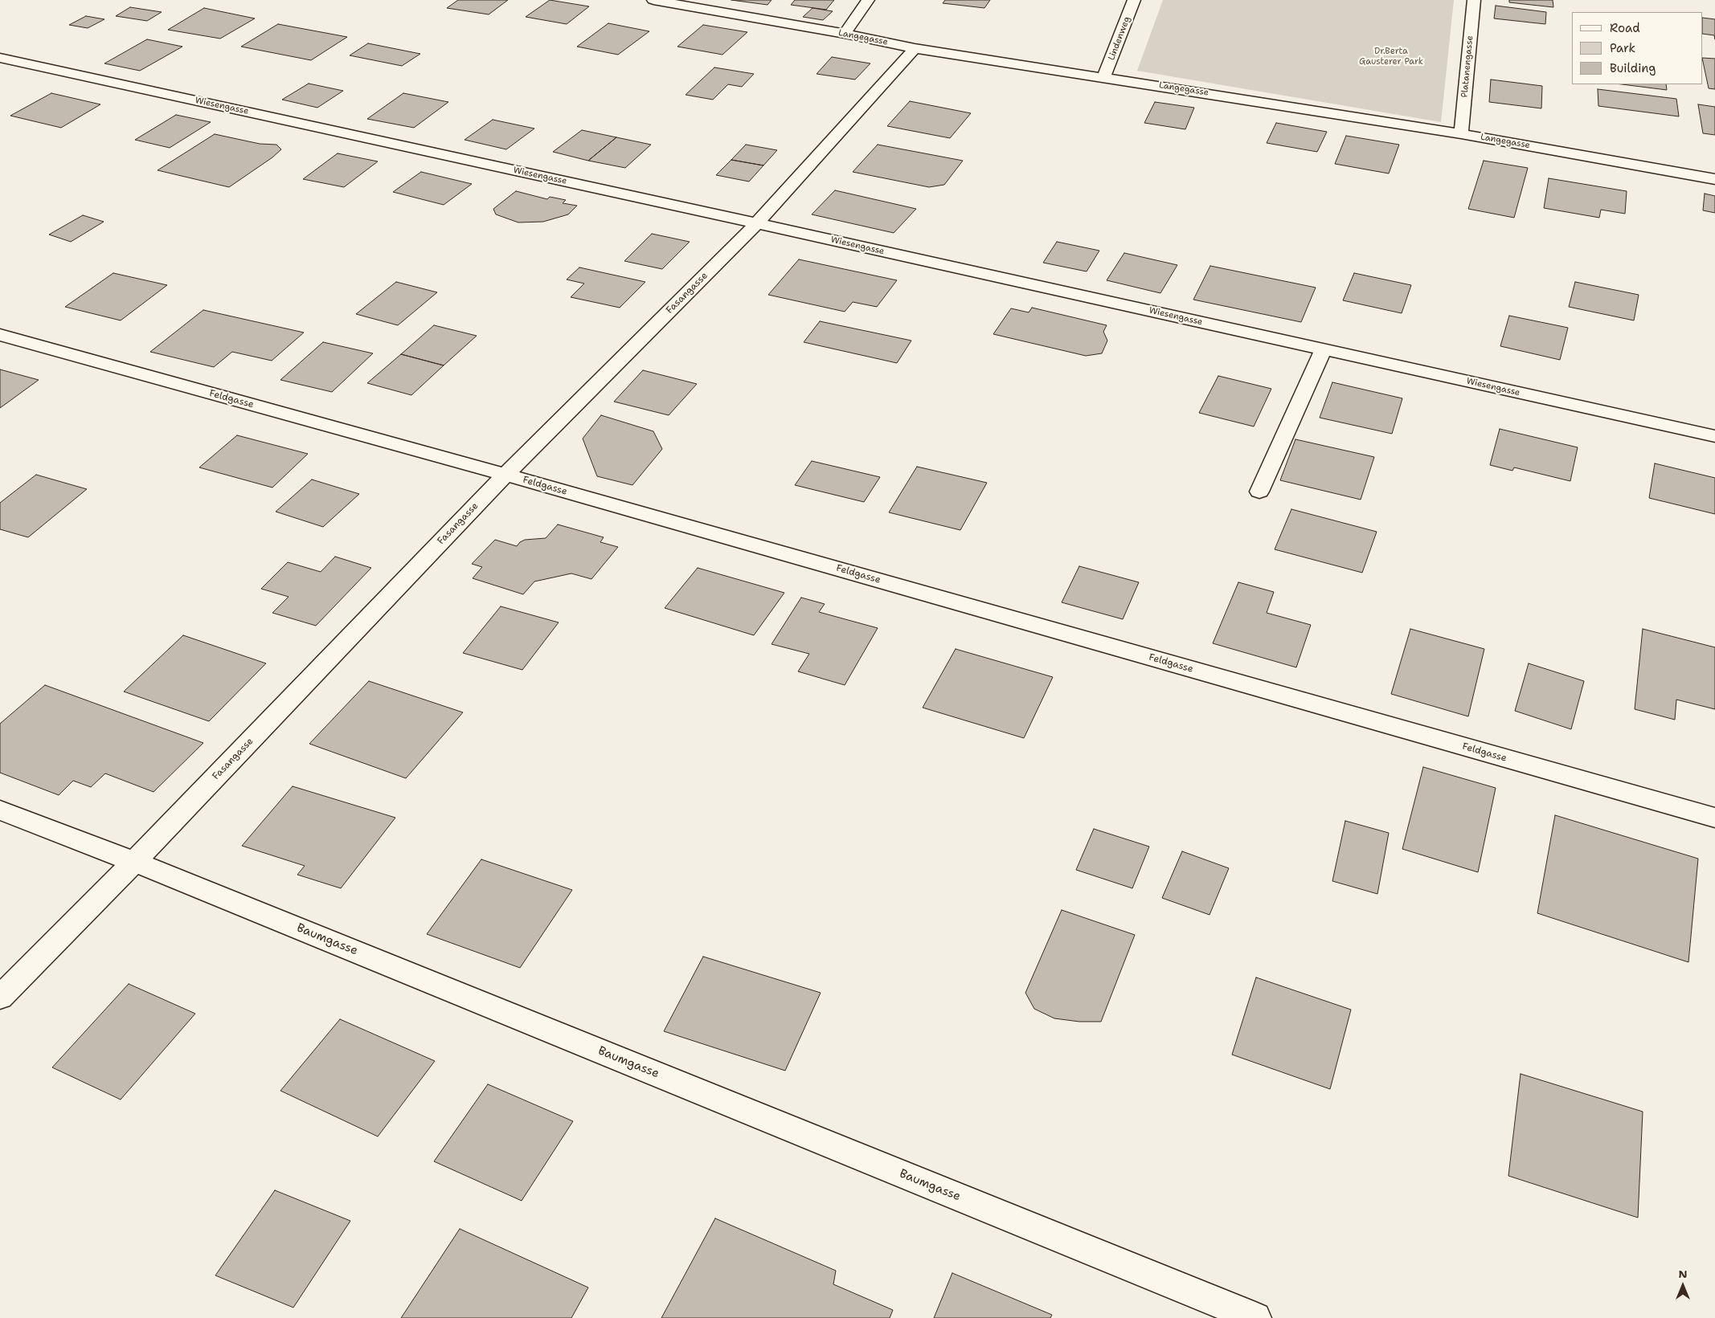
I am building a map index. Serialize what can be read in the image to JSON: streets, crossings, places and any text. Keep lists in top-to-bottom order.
{
  "streets": {
    "street": [
      "Langegasse",
      "Lindenweg",
      "Platanengasse",
      "Wiesengasse",
      "Fasangasse",
      "Feldgasse",
      "Baumgasse"
    ]
  },
  "crossings": [
    ["Langegasse", "Lindenweg"],
    ["Langegasse", "Platanengasse"],
    ["Langegasse", "Fasangasse"],
    ["Wiesengasse", "Fasangasse"],
    ["Fasangasse", "Feldgasse"],
    ["Fasangasse", "Baumgasse"]
  ],
  "parks": ["Dr.Berta Gausterer Park"],
  "legend": ["Road", "Park", "Building"],
  "north": "top"
}
